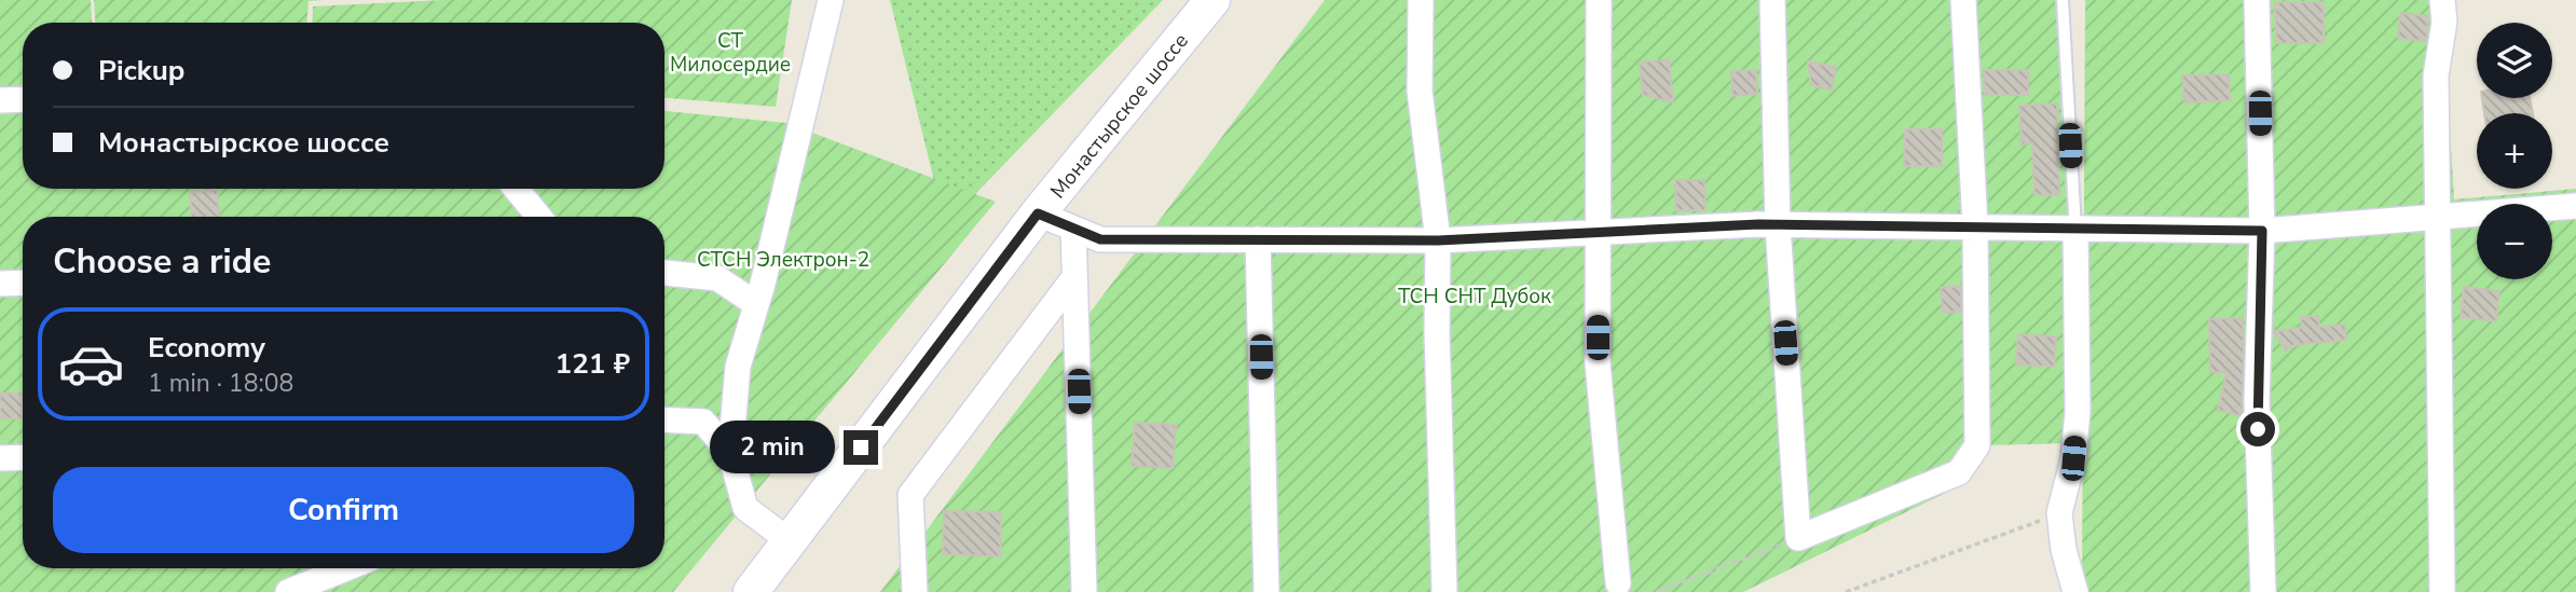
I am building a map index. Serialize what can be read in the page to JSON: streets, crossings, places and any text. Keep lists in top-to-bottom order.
{
  "streets": {
    "main road": ["Монастырское шоссе"]
  },
  "parks": ["СТ Милосердие", "СТСН Электрон-2", "ТСН СНТ Дубок"],
  "page": {
    "map_buttons": ["+", "−"],
    "banner": ["Pickup", "Монастырское шоссе"],
    "heading": "Choose a ride",
    "list": [
      {
        "name": "Economy",
        "note": "1 min · 18:08",
        "value": "121 ₽"
      }
    ],
    "bubble": "2 min",
    "buttons": "Confirm"
  }
}
